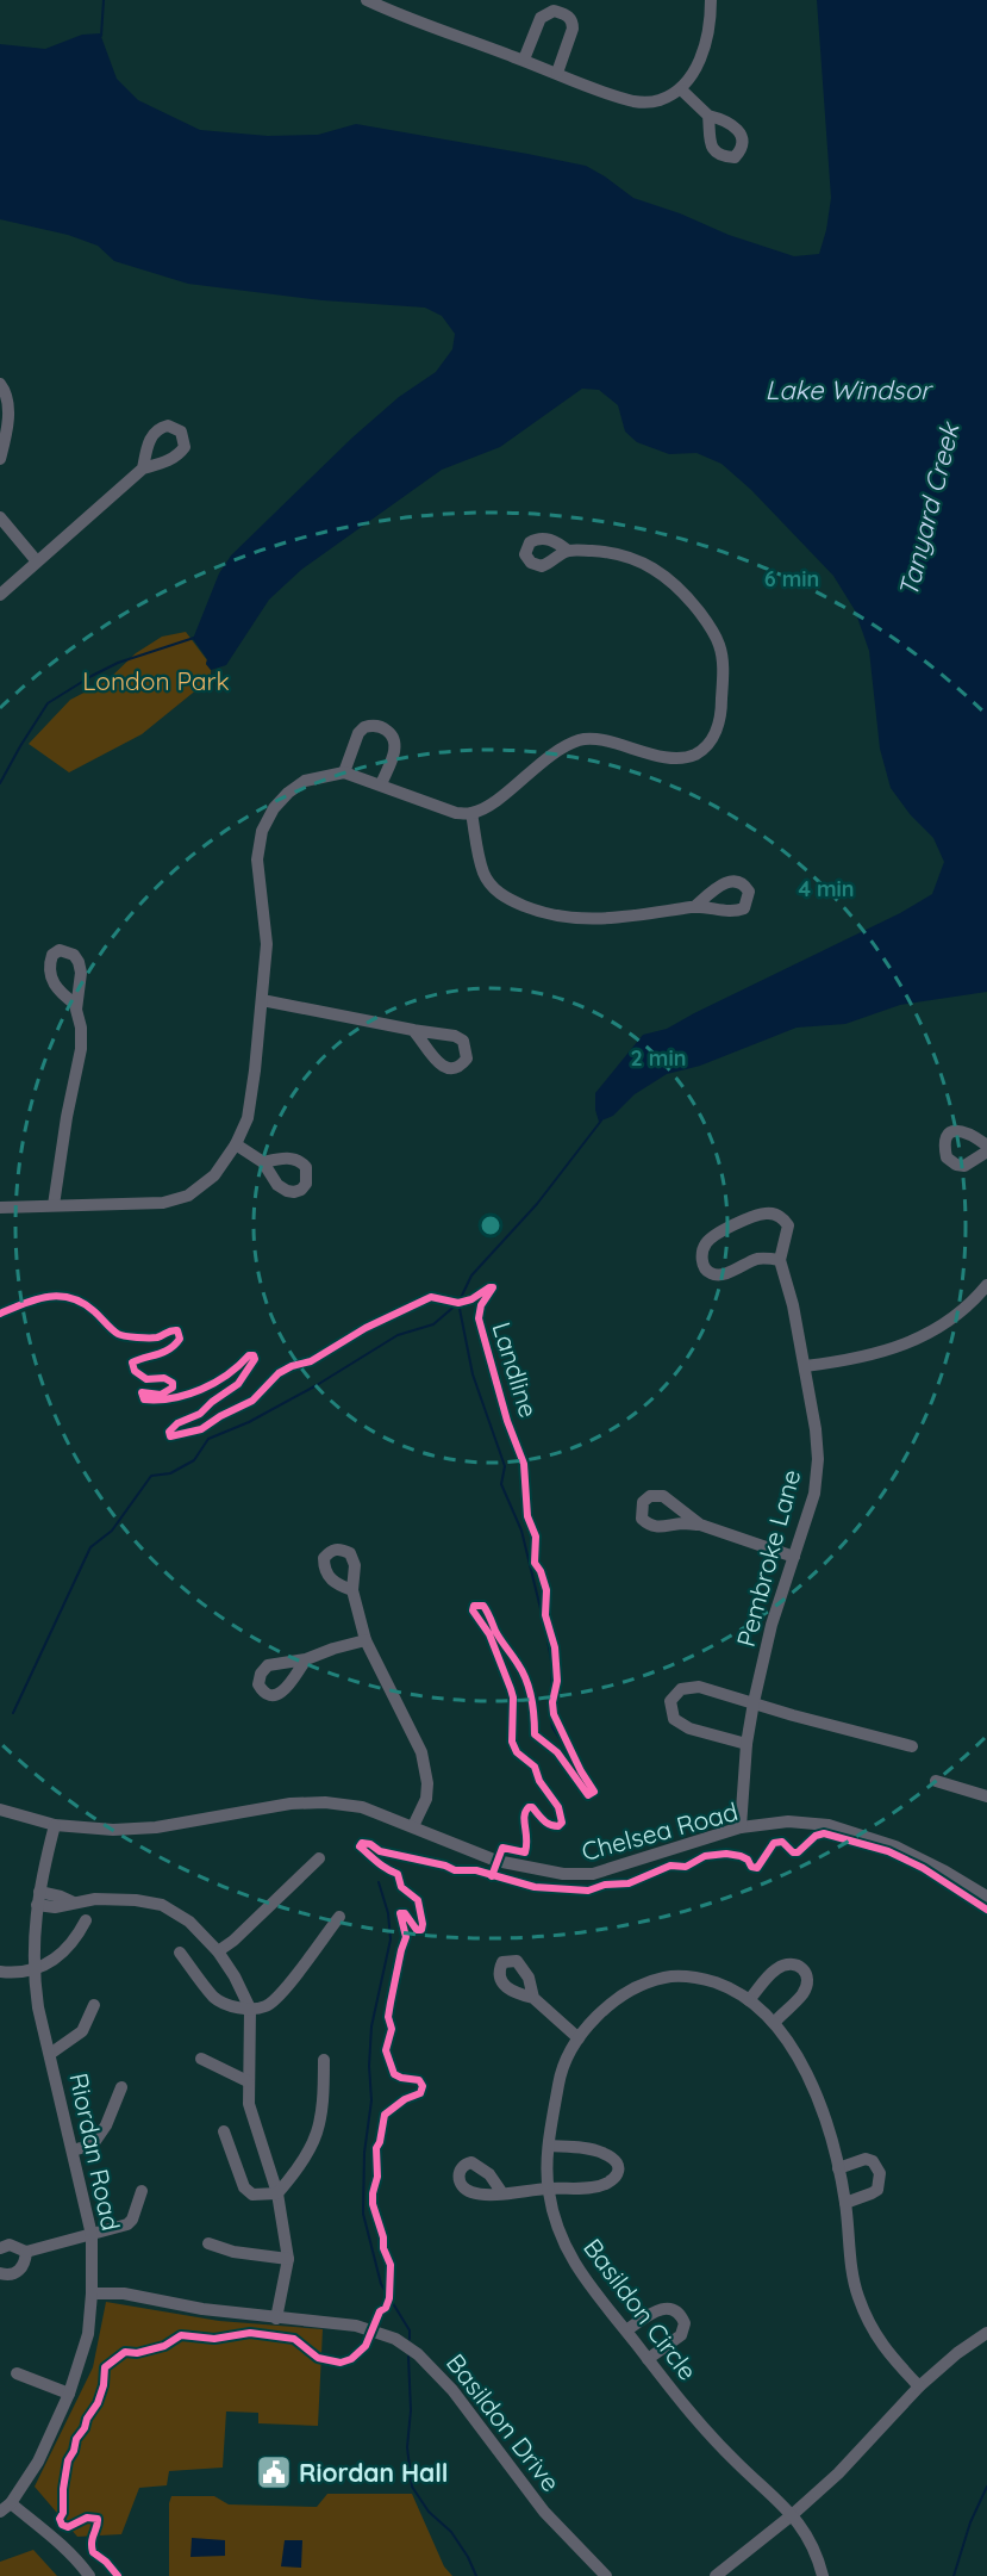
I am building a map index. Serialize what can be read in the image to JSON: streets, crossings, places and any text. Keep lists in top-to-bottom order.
{
  "streets": {
    "street": [
      "Pembroke Lane",
      "Chelsea Road",
      "Riordan Road",
      "Basildon Circle",
      "Basildon Drive"
    ],
    "cycle path": ["Landline"]
  },
  "crossings": [
    ["Pembroke Lane", "Chelsea Road"],
    ["Chelsea Road", "Riordan Road"],
    ["Riordan Road", "Basildon Drive"]
  ],
  "water": ["Lake Windsor", "Tanyard Creek"],
  "parks": ["London Park"],
  "places": {
    "public building": ["Riordan Hall"]
  },
  "rings": ["6 min", "4 min", "2 min"]
}
